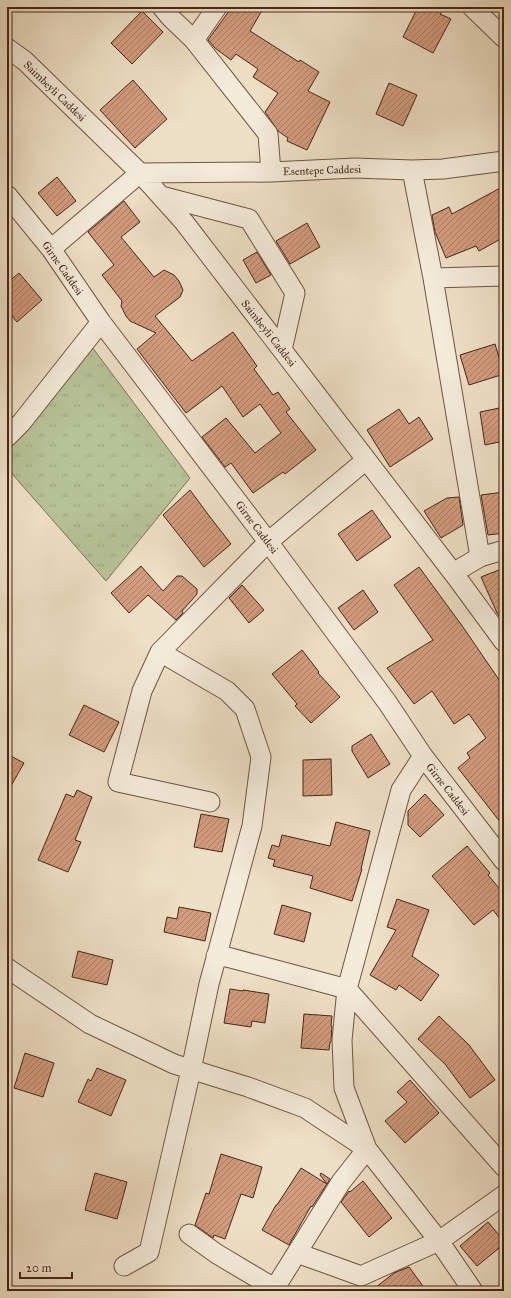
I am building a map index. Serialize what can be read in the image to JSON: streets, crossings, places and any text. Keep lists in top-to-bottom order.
{
  "streets": {
    "street": ["Saimbeyli Caddesi", "Esentepe Caddesi", "Girne Caddesi"]
  },
  "crossings": [
    ["Saimbeyli Caddesi", "Esentepe Caddesi"]
  ],
  "scale_bar": "20 m"
}
